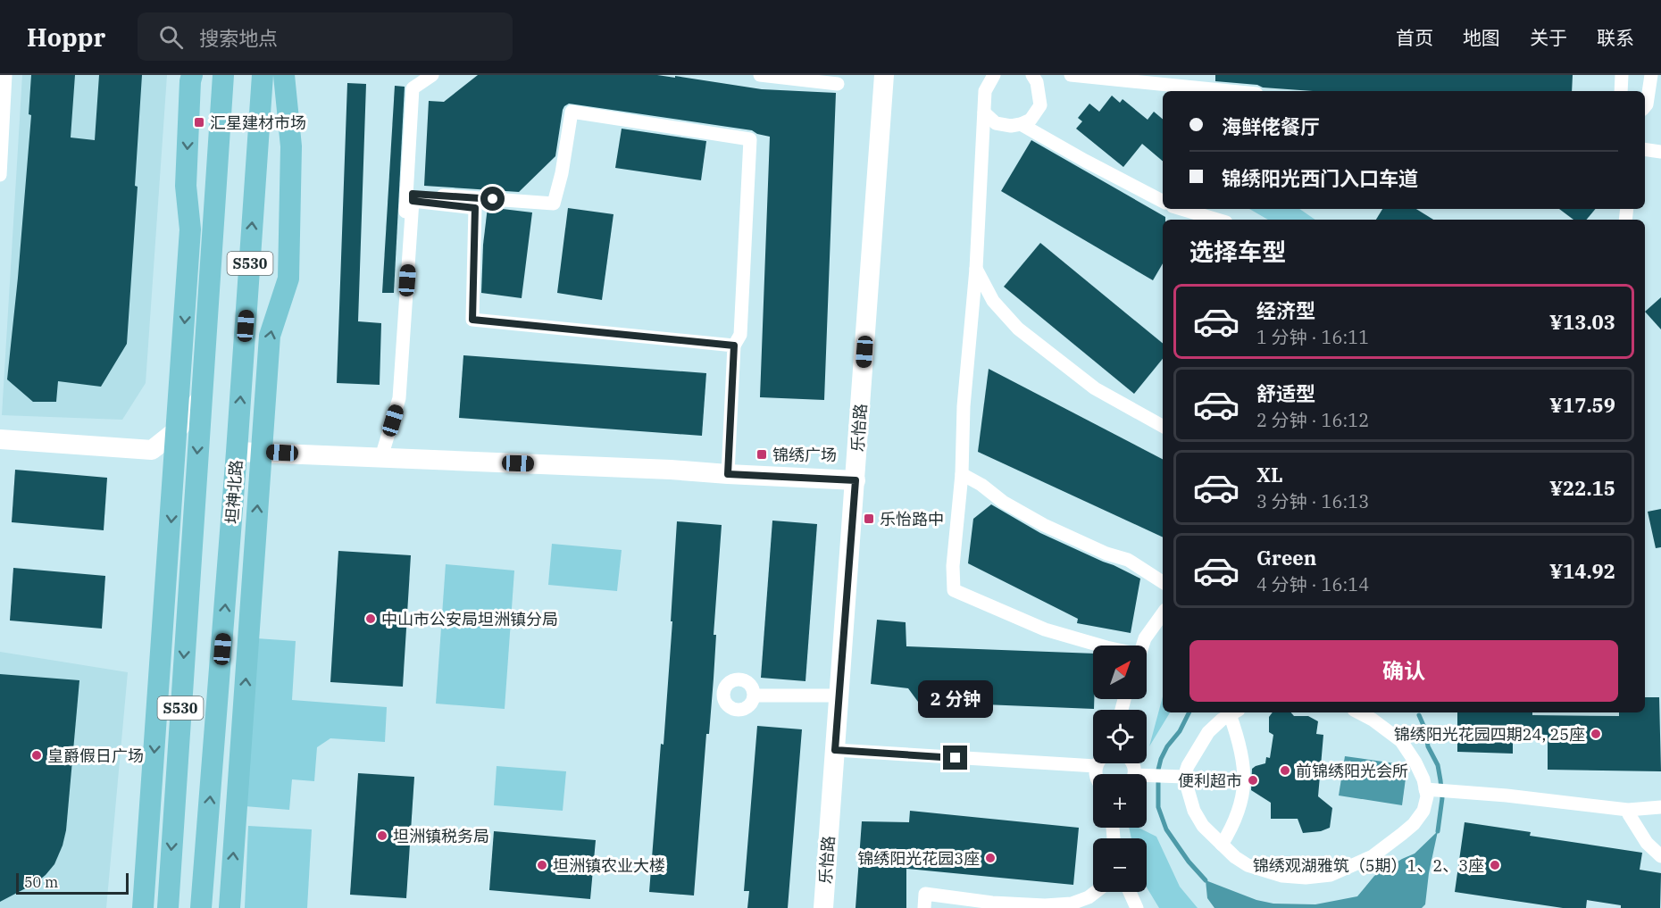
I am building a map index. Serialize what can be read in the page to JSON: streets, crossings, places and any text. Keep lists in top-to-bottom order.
{
  "streets": {
    "main road": ["S530", "坦神北路"],
    "street": ["乐怡路"]
  },
  "places": {
    "transit": ["汇星建材市场", "锦绣广场", "乐怡路中"],
    "other": [
      "中山市公安局坦洲镇分局",
      "锦绣阳光花园四期24, 25座",
      "皇爵假日广场",
      "前锦绣阳光会所",
      "便利超市",
      "坦洲镇税务局",
      "锦绣阳光花园3座",
      "坦洲镇农业大楼",
      "锦绣观湖雅筑（5期）1、2、3座"
    ]
  },
  "scale_bar": "50 m",
  "north": "top right",
  "page": {
    "header": "Hoppr",
    "search": "搜索地点",
    "nav": [
      "首页",
      "地图",
      "关于",
      "联系"
    ],
    "banner": ["海鲜佬餐厅", "锦绣阳光西门入口车道"],
    "heading": "选择车型",
    "list": [
      {
        "name": "经济型",
        "note": "1 分钟 · 16:11",
        "value": "¥13.03"
      },
      {
        "name": "舒适型",
        "note": "2 分钟 · 16:12",
        "value": "¥17.59"
      },
      {
        "name": "XL",
        "note": "3 分钟 · 16:13",
        "value": "¥22.15"
      },
      {
        "name": "Green",
        "note": "4 分钟 · 16:14",
        "value": "¥14.92"
      }
    ],
    "buttons": "确认",
    "map_buttons": ["+", "−"],
    "bubble": "2 分钟",
    "scale": "50 m"
  }
}
